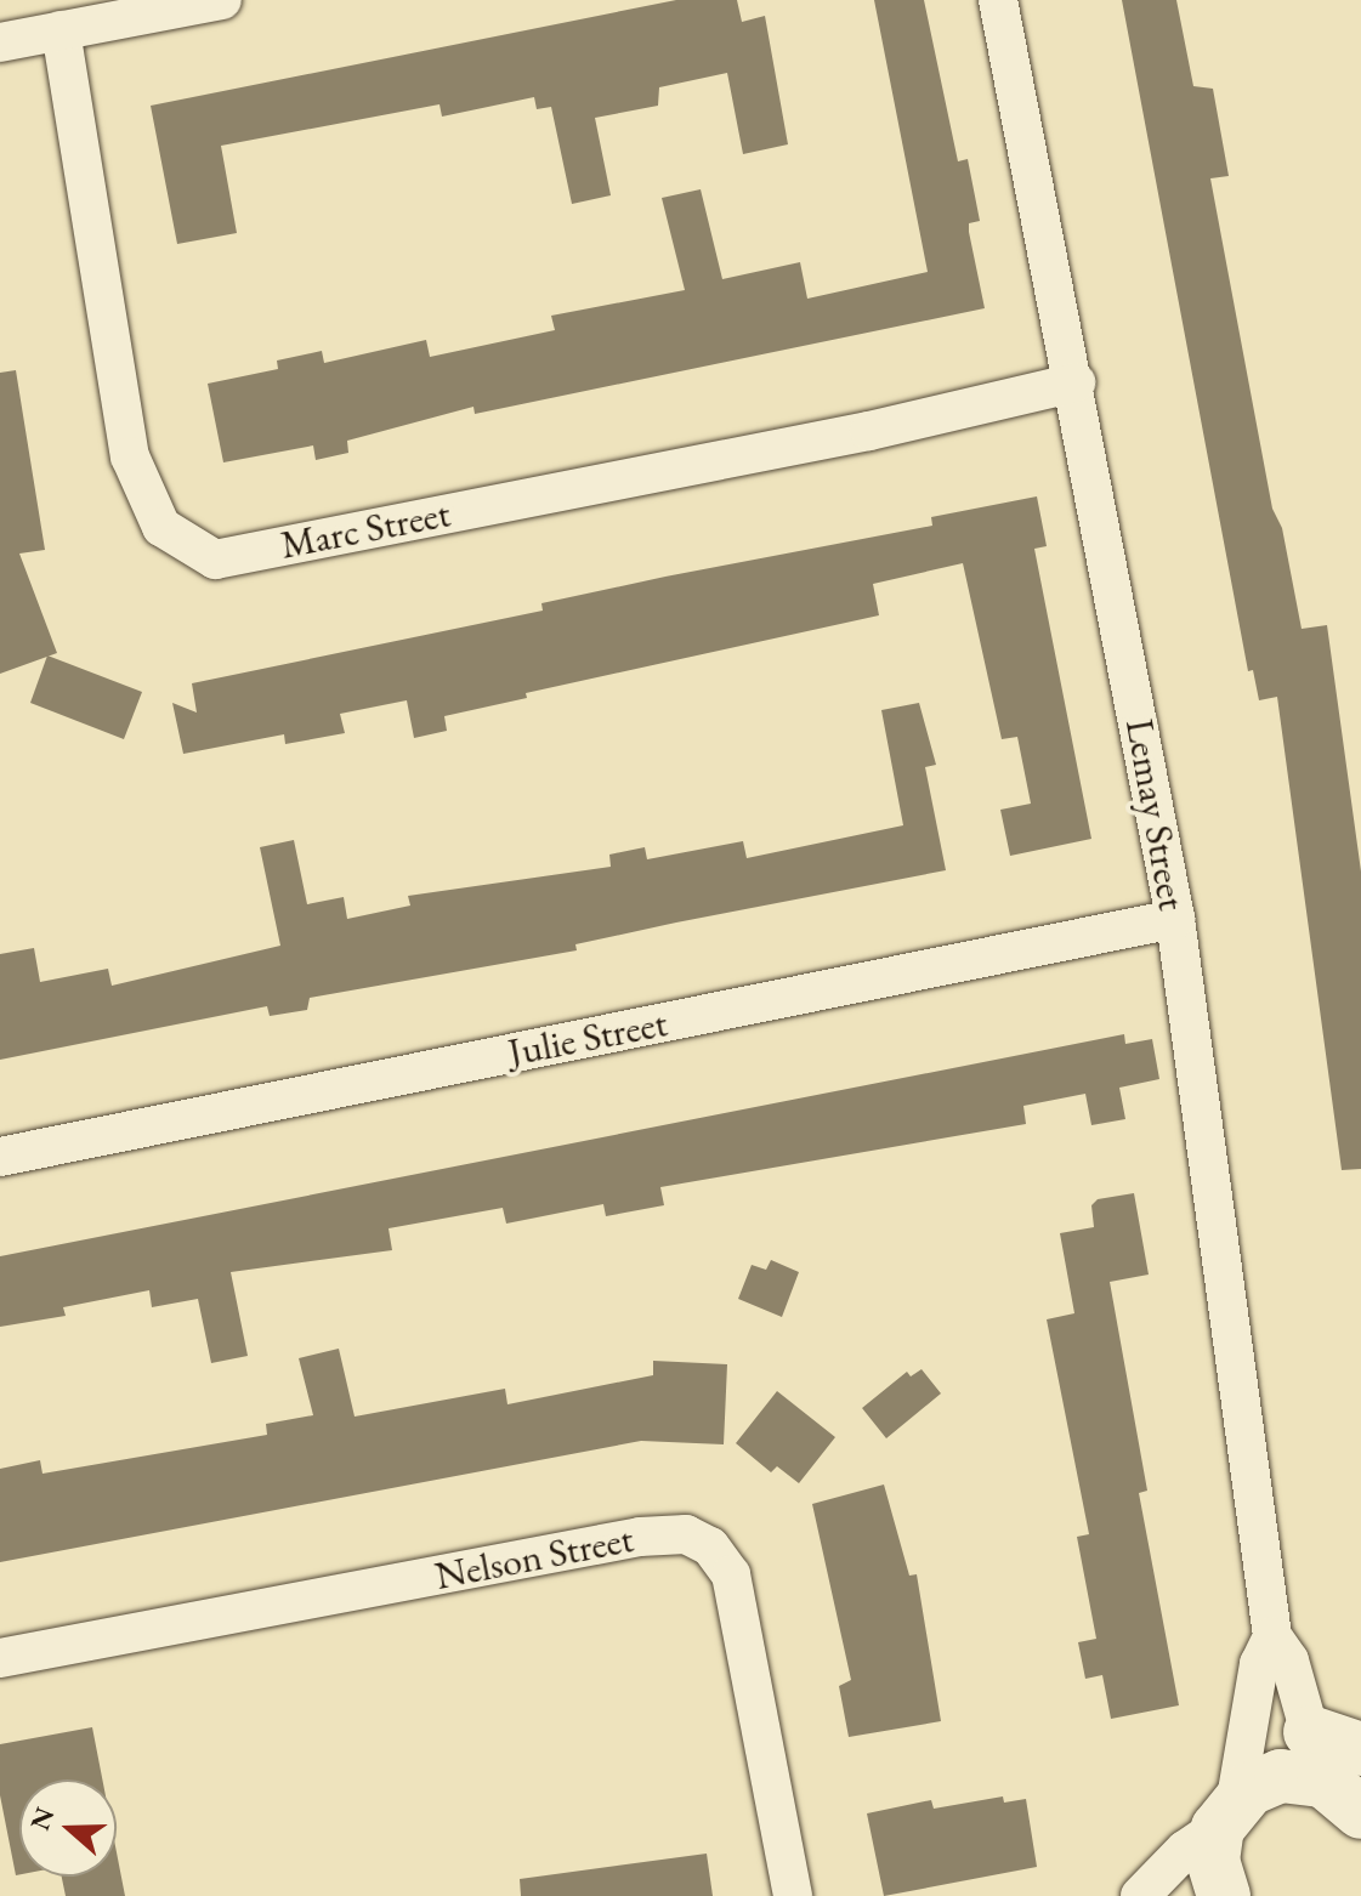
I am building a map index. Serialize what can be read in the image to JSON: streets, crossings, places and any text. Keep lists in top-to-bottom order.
{
  "streets": {
    "street": [
      "Marc Street",
      "Lemay Street",
      "Julie Street",
      "Nelson Street"
    ]
  },
  "crossings": [
    ["Marc Street", "Lemay Street"],
    ["Lemay Street", "Julie Street"]
  ],
  "north": "left"
}
